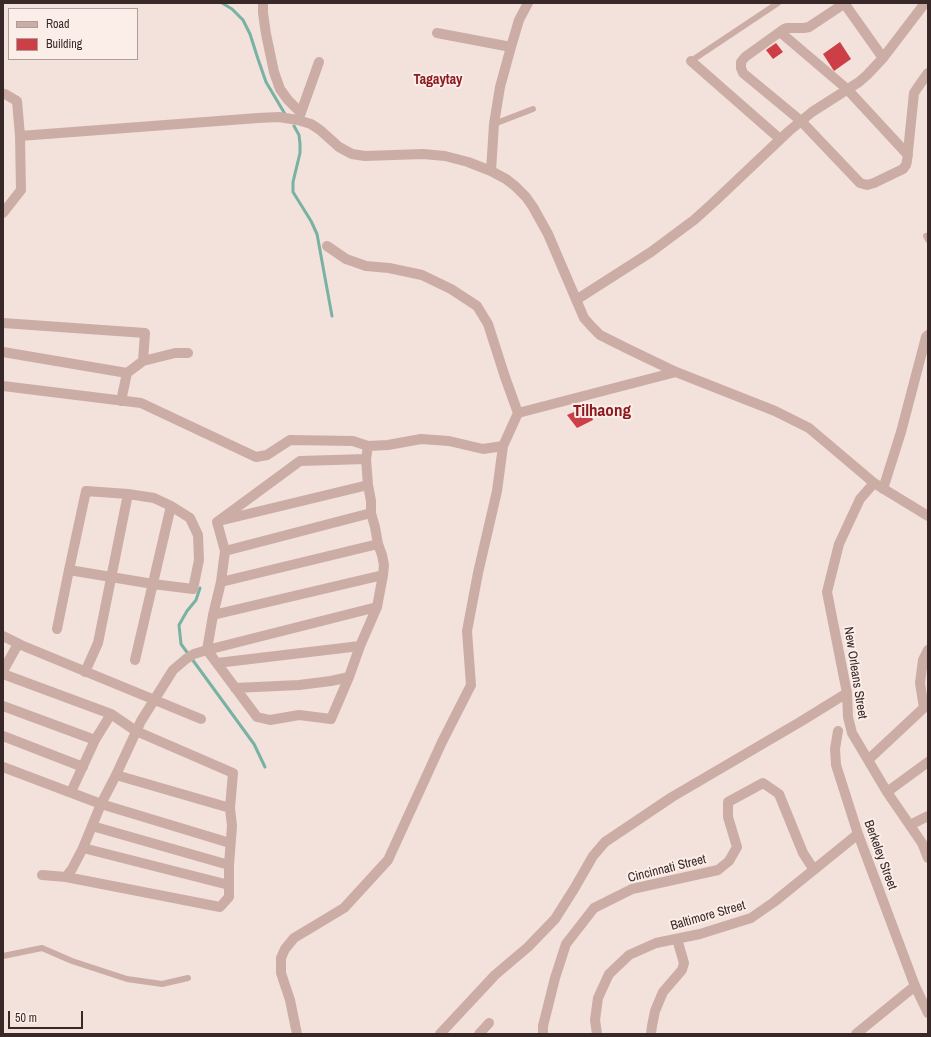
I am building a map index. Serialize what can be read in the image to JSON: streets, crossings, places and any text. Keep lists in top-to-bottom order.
{
  "streets": {
    "street": [
      "New Orleans Street",
      "Berkeley Street",
      "Cincinnati Street",
      "Baltimore Street"
    ]
  },
  "crossings": [
    ["Berkeley Street", "Baltimore Street"],
    ["Cincinnati Street", "Baltimore Street"]
  ],
  "districts": ["Tagaytay", "Tilhaong"],
  "legend": ["Road", "Building"],
  "scale_bar": "50 m"
}
